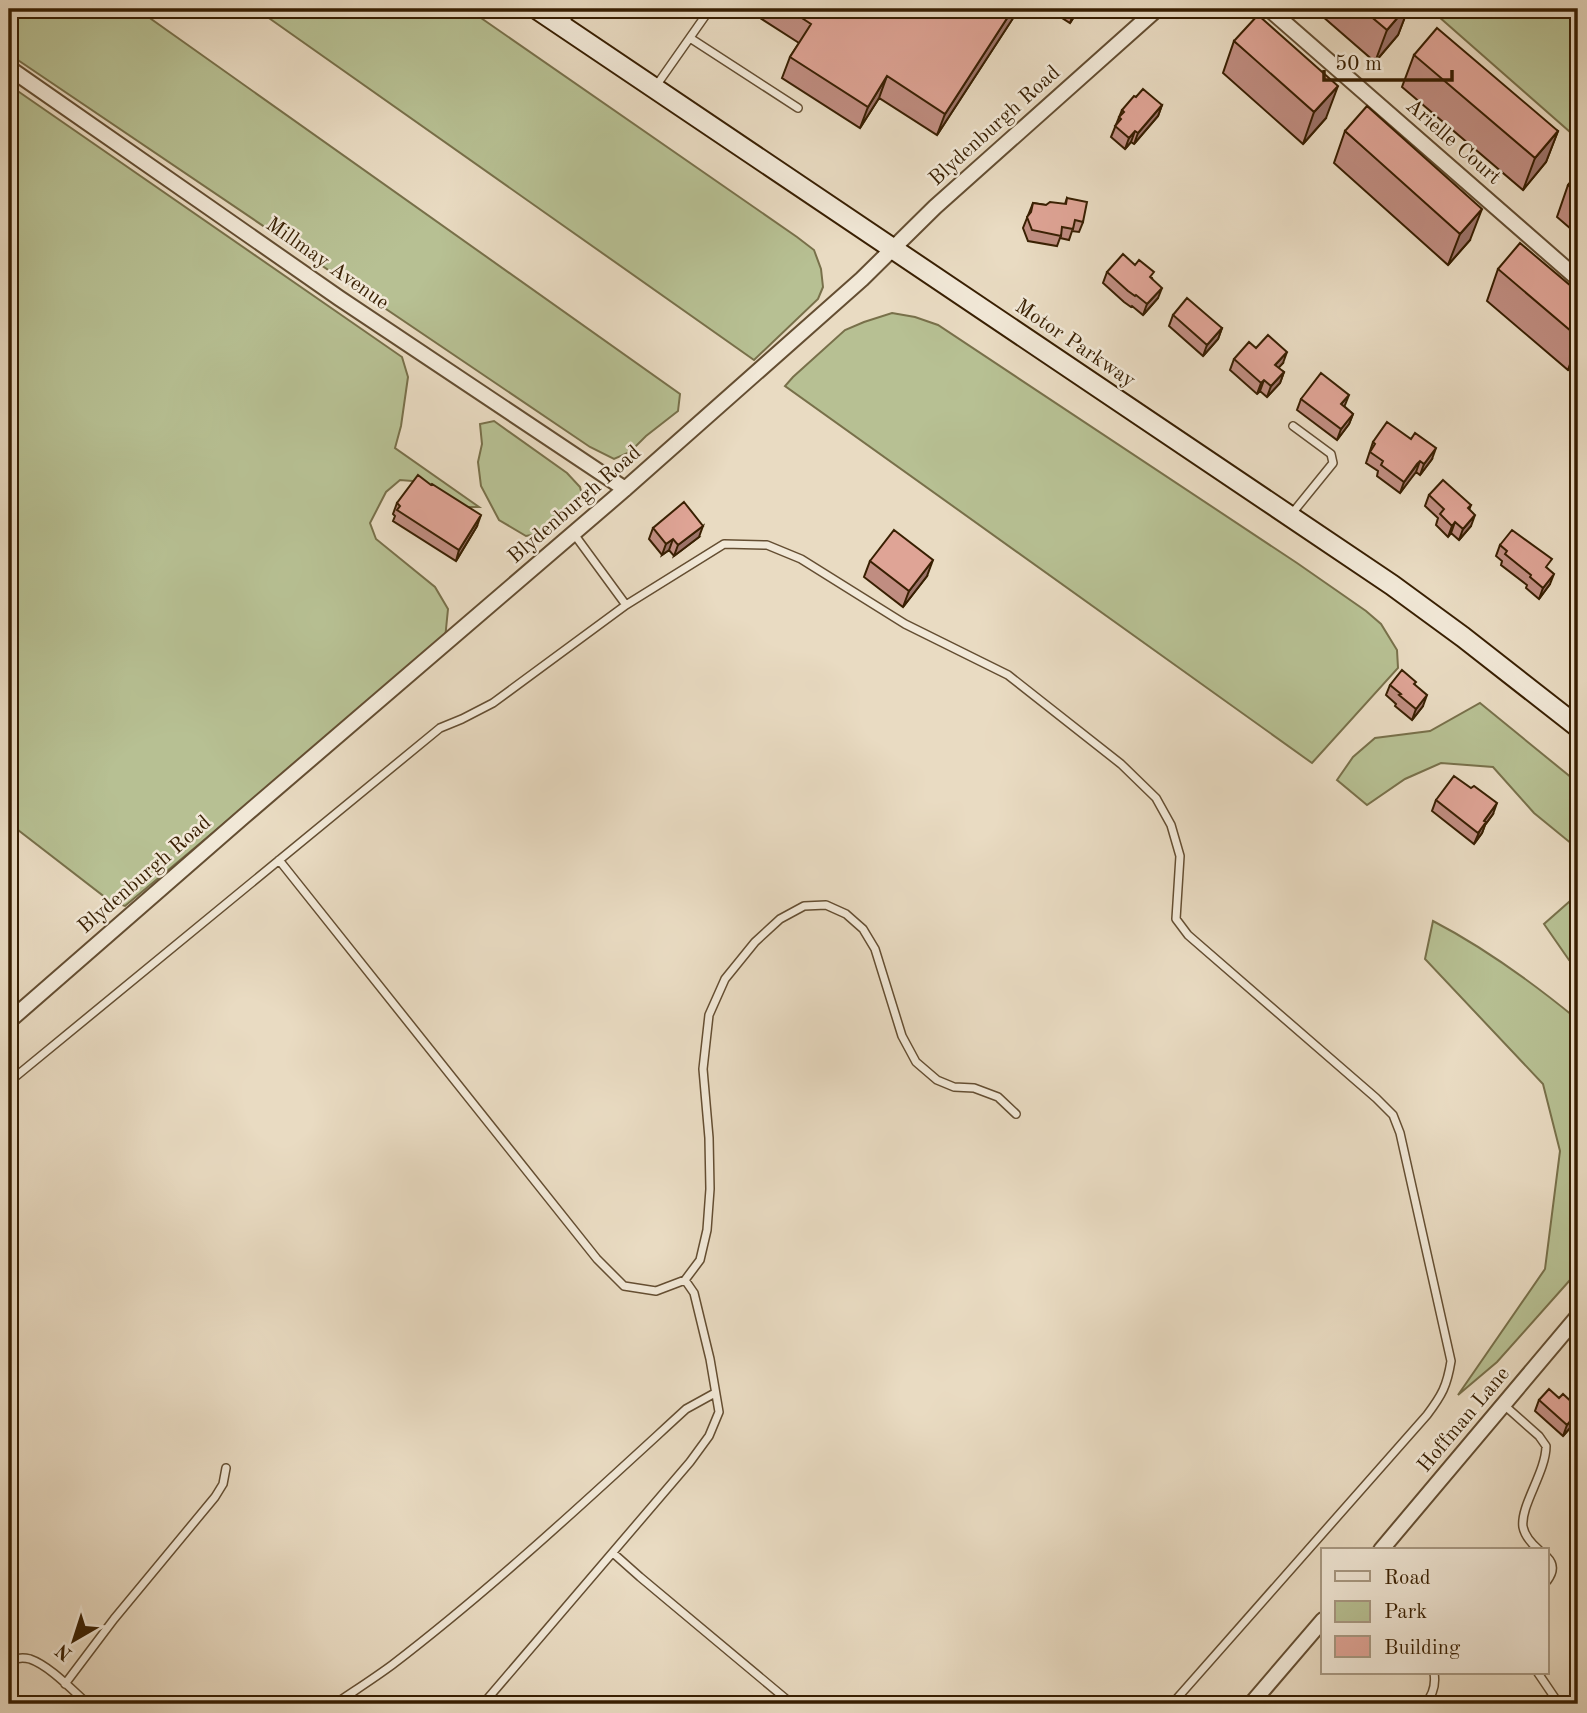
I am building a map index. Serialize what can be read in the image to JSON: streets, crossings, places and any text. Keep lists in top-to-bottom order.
{
  "streets": {
    "main road": ["Motor Parkway"],
    "street": [
      "Blydenburgh Road",
      "Arielle Court",
      "Millmay Avenue",
      "Hoffman Lane"
    ]
  },
  "crossings": [
    ["Blydenburgh Road", "Millmay Avenue"],
    ["Blydenburgh Road", "Motor Parkway"]
  ],
  "legend": ["Road", "Park", "Building"],
  "scale_bar": "50 m",
  "north": "bottom left"
}
